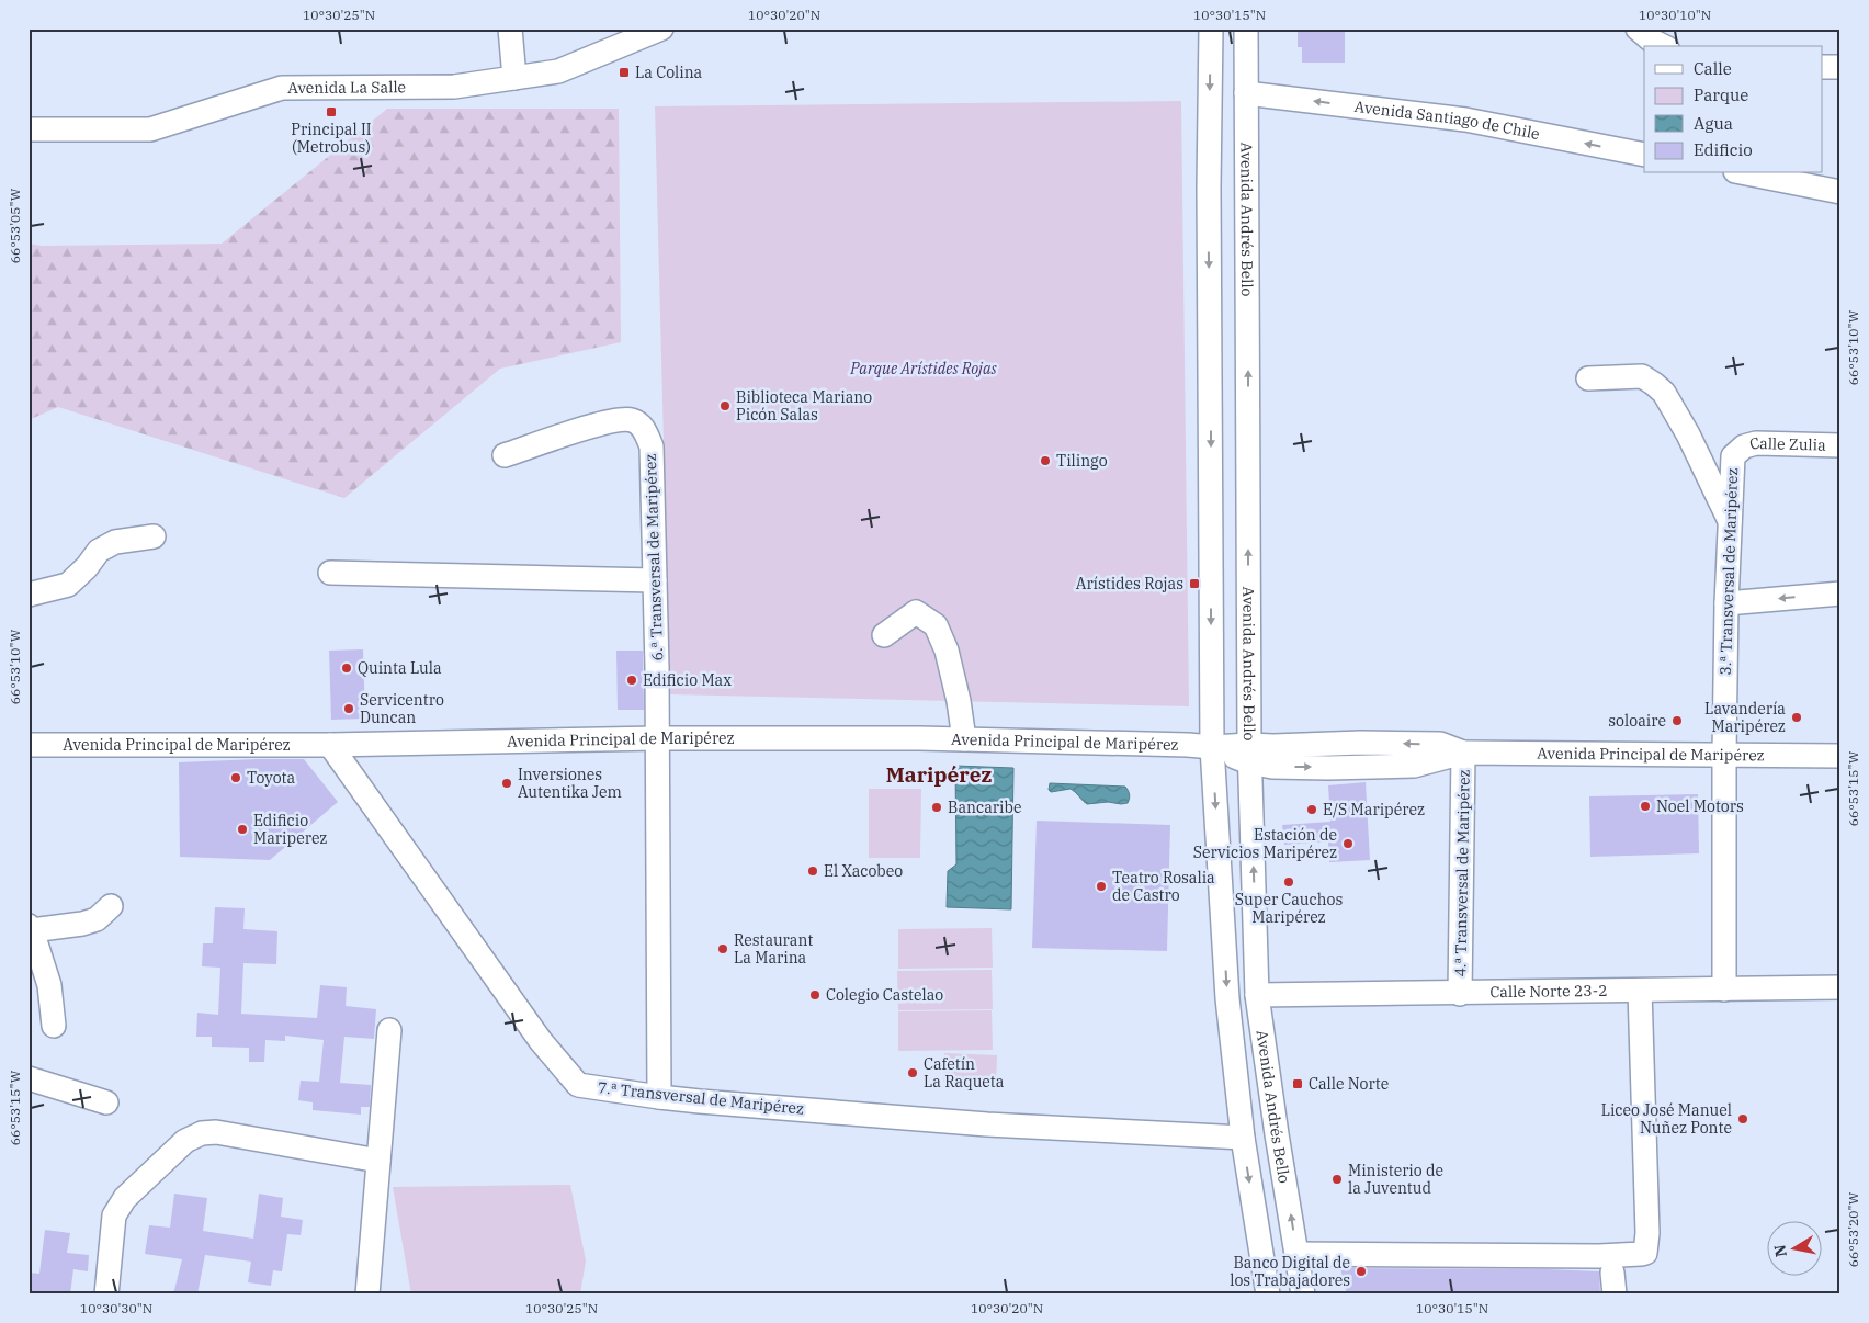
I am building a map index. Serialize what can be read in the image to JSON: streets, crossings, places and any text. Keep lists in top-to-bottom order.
{
  "streets": {
    "street": [
      "Avenida La Salle",
      "Avenida Santiago de Chile",
      "Avenida Andrés Bello",
      "Calle Zulia",
      "6.ª Transversal de Maripérez",
      "3.ª Transversal de Maripérez",
      "Avenida Principal de Maripérez",
      "4.ª Transversal de Maripérez",
      "Calle Norte 23-2",
      "7.ª Transversal de Maripérez"
    ]
  },
  "crossings": [
    ["Avenida Santiago de Chile", "Avenida Andrés Bello"],
    ["Avenida Andrés Bello", "Avenida Principal de Maripérez"],
    ["Avenida Andrés Bello", "Calle Norte 23-2"],
    ["Calle Zulia", "3.ª Transversal de Maripérez"],
    ["6.ª Transversal de Maripérez", "Avenida Principal de Maripérez"],
    ["6.ª Transversal de Maripérez", "7.ª Transversal de Maripérez"],
    ["3.ª Transversal de Maripérez", "Avenida Principal de Maripérez"],
    ["3.ª Transversal de Maripérez", "Calle Norte 23-2"],
    ["Avenida Principal de Maripérez", "4.ª Transversal de Maripérez"],
    ["Avenida Principal de Maripérez", "7.ª Transversal de Maripérez"],
    ["4.ª Transversal de Maripérez", "Calle Norte 23-2"]
  ],
  "one_way": ["Avenida Santiago de Chile"],
  "districts": ["Maripérez"],
  "parks": ["Parque Arístides Rojas"],
  "places": {
    "transit": [
      "La Colina",
      "Principal II (Metrobus)",
      "Arístides Rojas",
      "Calle Norte"
    ],
    "other": [
      "Biblioteca Mariano Picón Salas",
      "Tilingo",
      "Quinta Lula",
      "Edificio Max",
      "Servicentro Duncan",
      "Lavandería Maripérez",
      "soloaire",
      "Toyota",
      "Inversiones Autentika Jem",
      "Noel Motors",
      "Bancaribe",
      "E/S Maripérez",
      "Edificio Mariperez",
      "Estación de Servicios Maripérez",
      "El Xacobeo",
      "Super Cauchos Maripérez",
      "Teatro Rosalia de Castro",
      "Restaurant La Marina",
      "Colegio Castelao",
      "Cafetín La Raqueta",
      "Liceo José Manuel Nuñez Ponte",
      "Ministerio de la Juventud",
      "Banco Digital de los Trabajadores"
    ]
  },
  "legend": [
    "Calle",
    "Parque",
    "Agua",
    "Edificio"
  ],
  "north": "left",
  "coordinates": [
    "10°30'25\"N",
    "10°30'20\"N",
    "10°30'15\"N",
    "10°30'10\"N",
    "66°53'05\"W",
    "66°53'10\"W",
    "66°53'15\"W",
    "66°53'20\"W",
    "10°30'30\"N"
  ]
}
